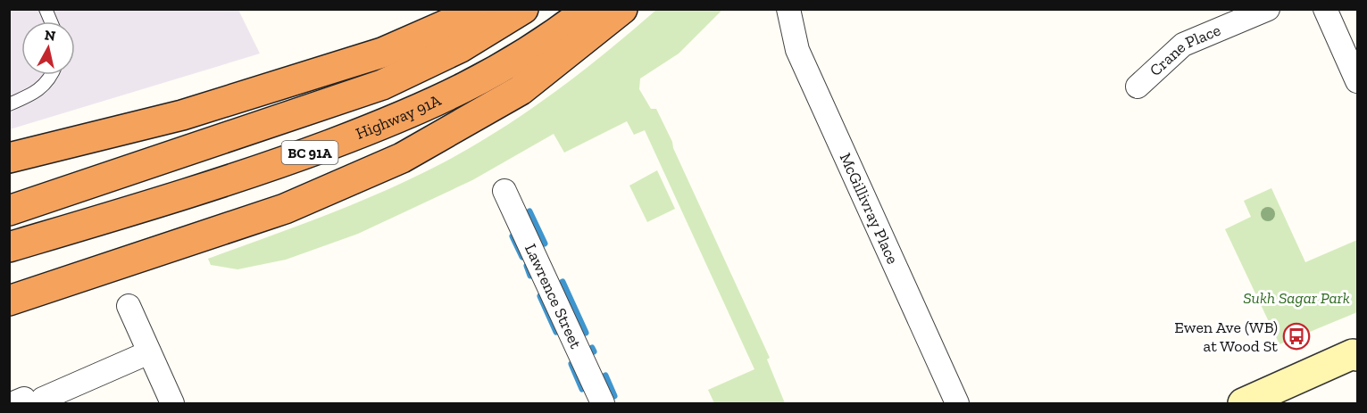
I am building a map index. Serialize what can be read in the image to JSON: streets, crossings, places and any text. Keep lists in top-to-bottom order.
{
  "streets": {
    "highway": ["Highway 91A", "BC 91A"],
    "street": ["Crane Place", "McGillivray Place", "Lawrence Street"]
  },
  "parks": ["Sukh Sagar Park"],
  "places": {
    "bus stop": ["Ewen Ave (WB) at Wood St"]
  },
  "north": "top"
}
